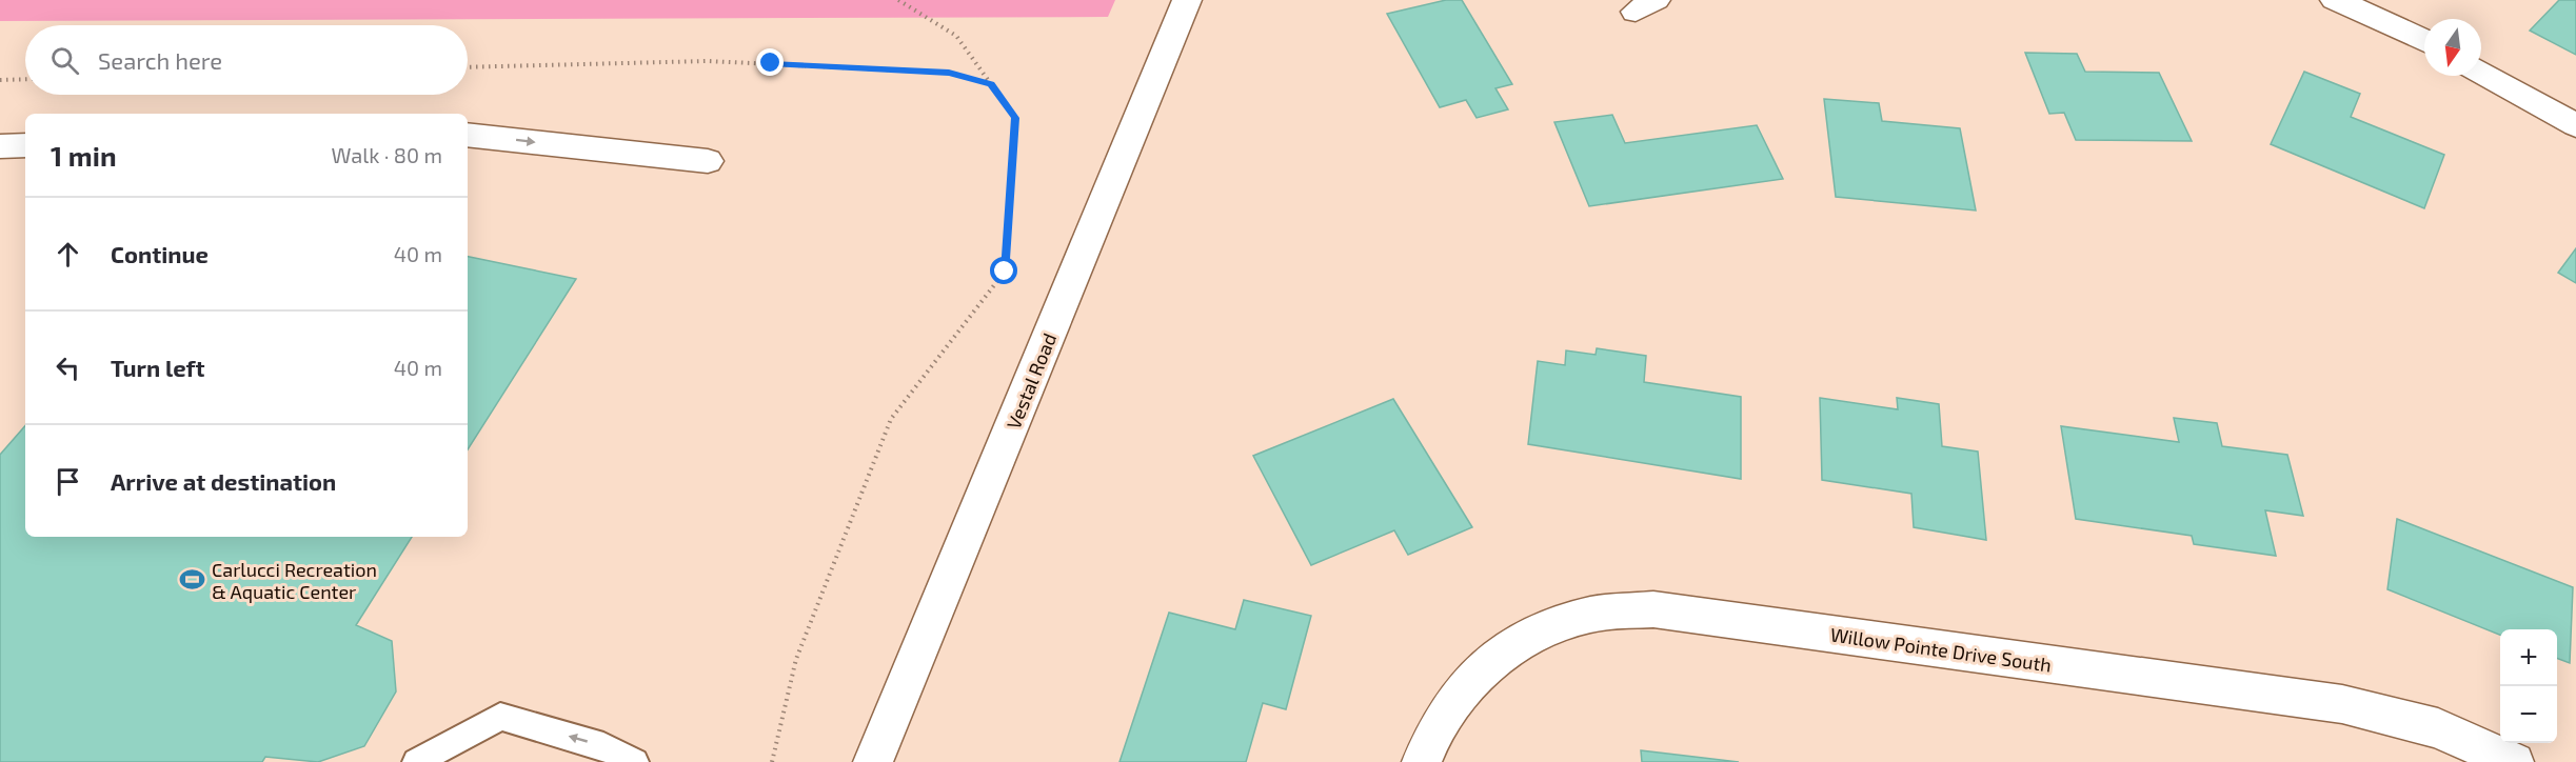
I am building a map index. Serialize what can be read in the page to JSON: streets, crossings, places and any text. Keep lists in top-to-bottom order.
{
  "streets": {
    "street": ["Vestal Road", "Willow Pointe Drive South"]
  },
  "places": {
    "sports": ["Carlucci Recreation & Aquatic Center"]
  },
  "north": "bottom",
  "page": {
    "search": "Search here",
    "heading": ["1 min", "Walk · 80 m"],
    "list": [
      ["Continue", "40 m"],
      ["Turn left", "40 m"],
      "Arrive at destination"
    ],
    "map_buttons": ["+", "−"]
  }
}
